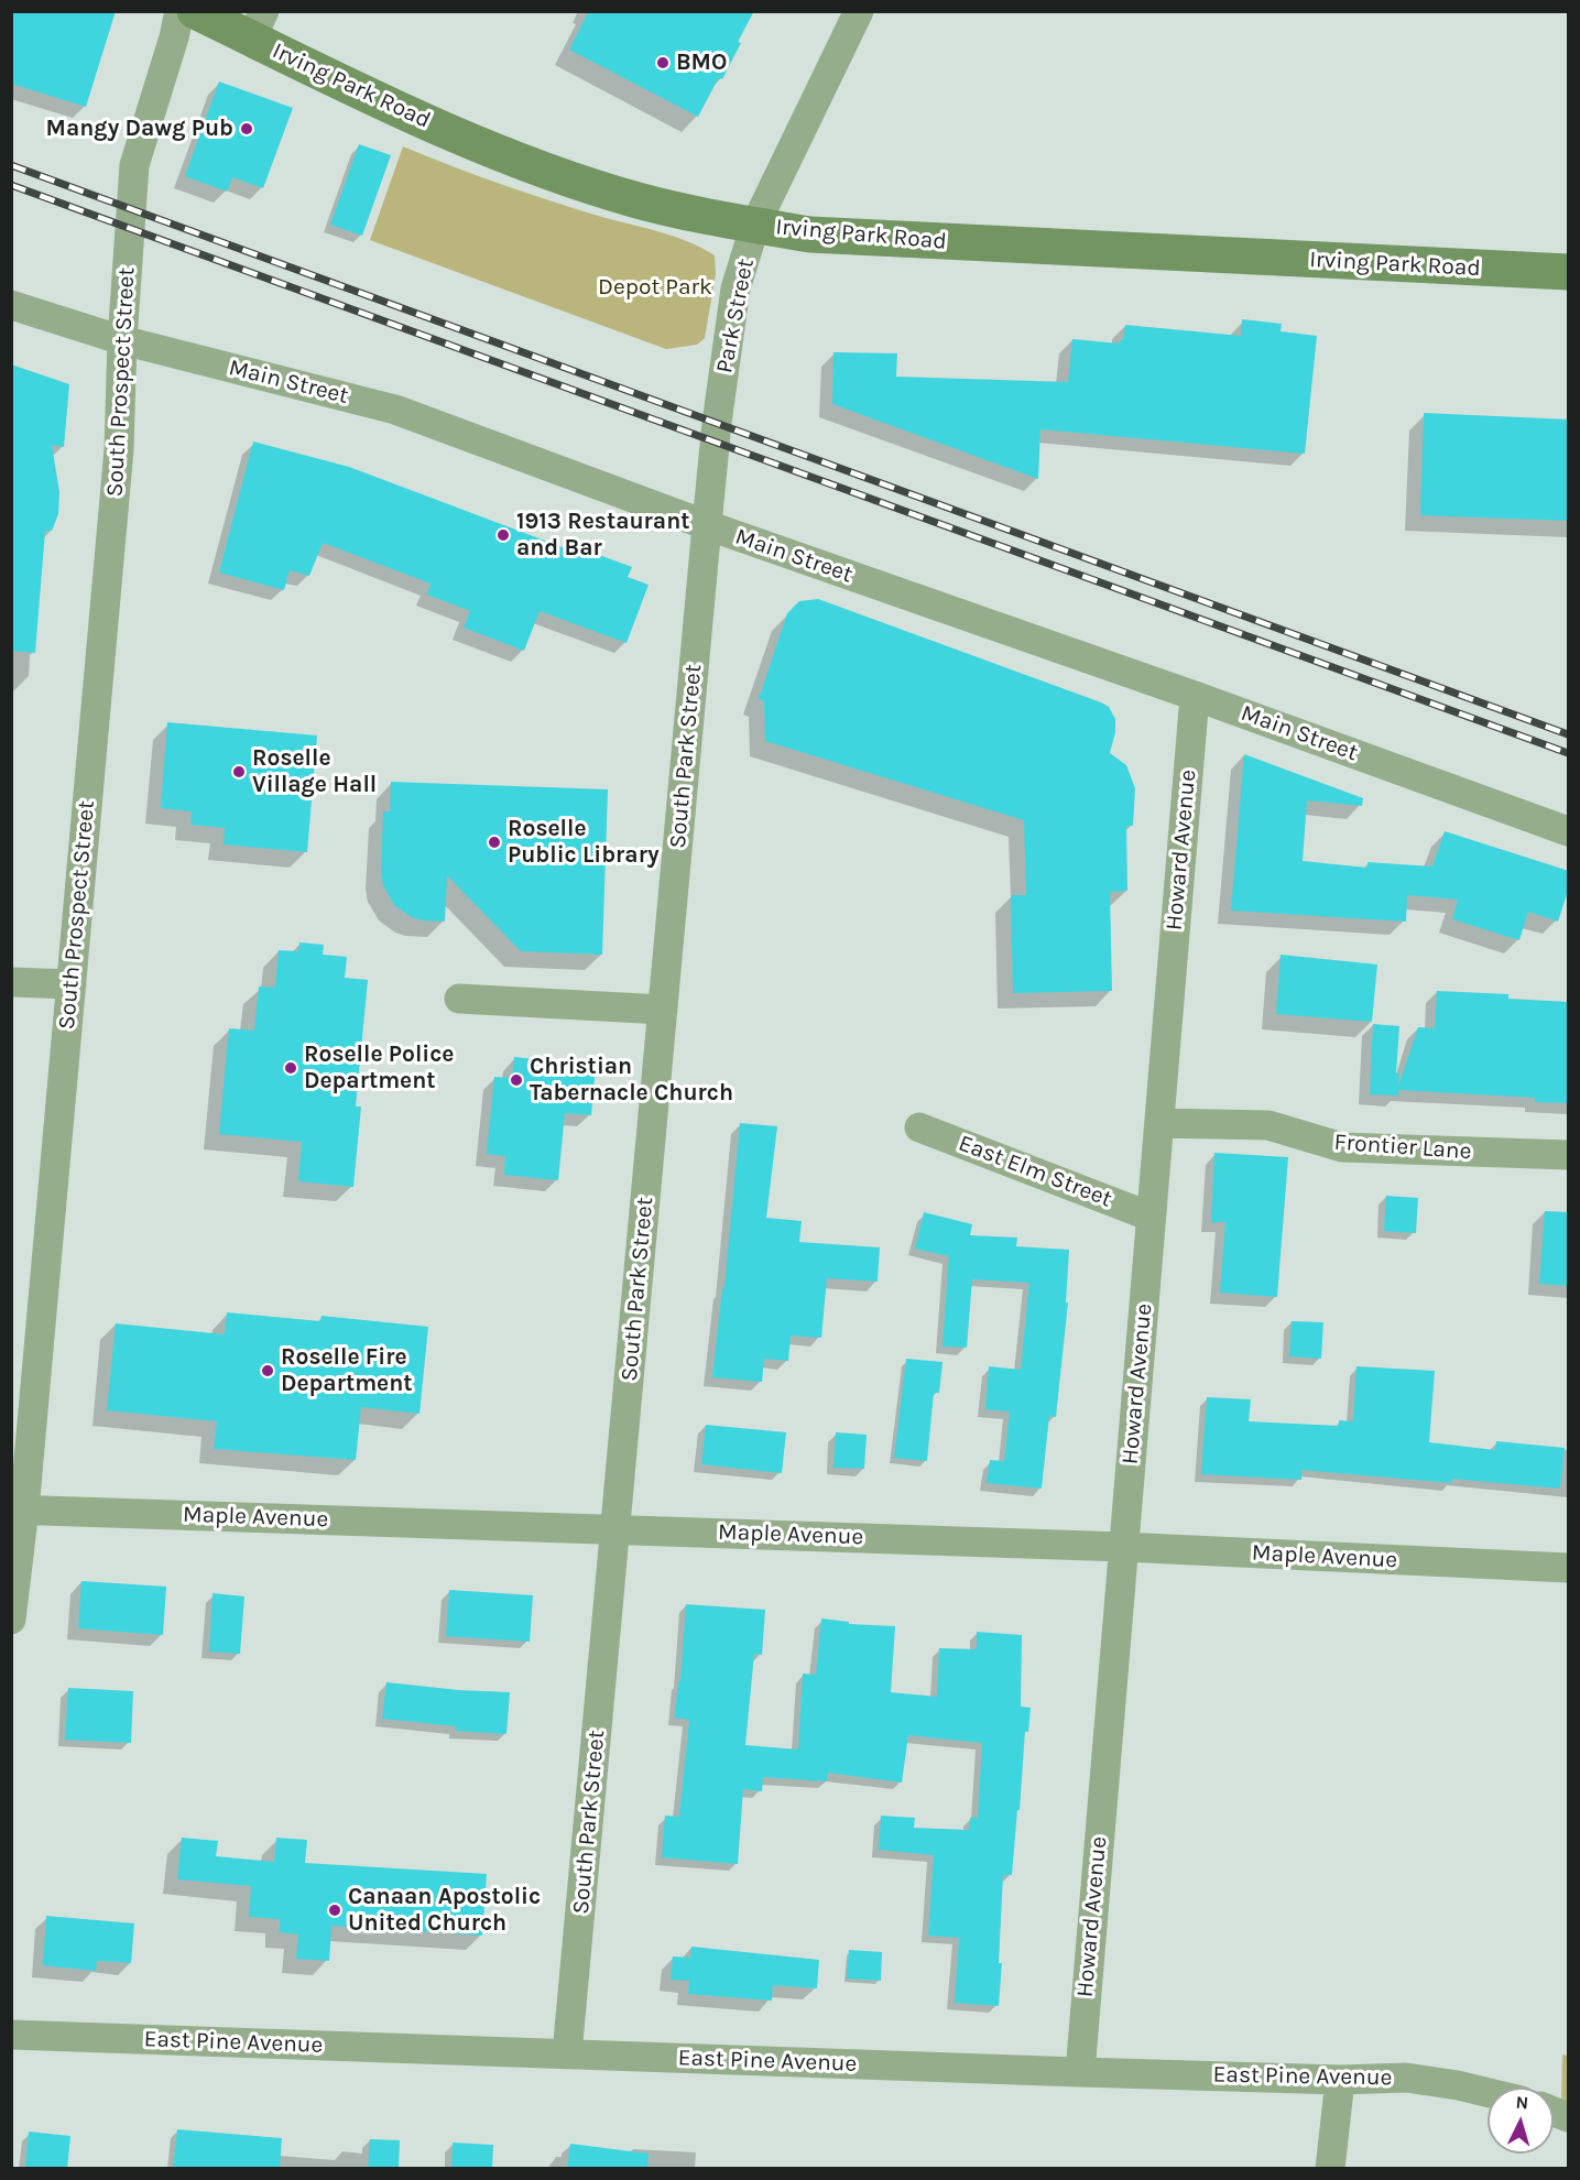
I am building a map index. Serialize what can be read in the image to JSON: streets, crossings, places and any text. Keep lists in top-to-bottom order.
{
  "streets": {
    "main road": ["Irving Park Road"],
    "street": [
      "Park Street",
      "South Prospect Street",
      "Main Street",
      "South Park Street",
      "Howard Avenue",
      "Frontier Lane",
      "East Elm Street",
      "Maple Avenue",
      "East Pine Avenue"
    ]
  },
  "crossings": [
    ["Irving Park Road", "Park Street"],
    ["Park Street", "Main Street"],
    ["Park Street", "South Park Street"],
    ["South Prospect Street", "Main Street"],
    ["South Prospect Street", "Maple Avenue"],
    ["Main Street", "South Park Street"],
    ["Main Street", "Howard Avenue"],
    ["South Park Street", "Maple Avenue"],
    ["South Park Street", "East Pine Avenue"],
    ["Howard Avenue", "Frontier Lane"],
    ["Howard Avenue", "East Elm Street"],
    ["Howard Avenue", "Maple Avenue"],
    ["Howard Avenue", "East Pine Avenue"]
  ],
  "parks": ["Depot Park"],
  "places": [
    "BMO",
    "Mangy Dawg Pub",
    "1913 Restaurant and Bar",
    "Roselle Village Hall",
    "Roselle Public Library",
    "Roselle Police Department",
    "Christian Tabernacle Church",
    "Roselle Fire Department",
    "Canaan Apostolic United Church"
  ],
  "north": "top"
}
